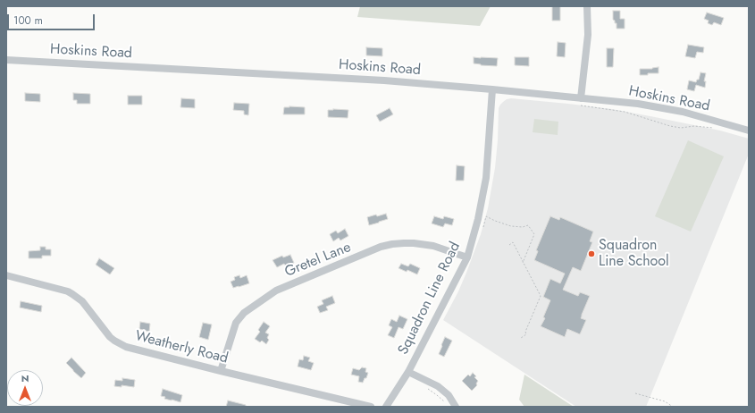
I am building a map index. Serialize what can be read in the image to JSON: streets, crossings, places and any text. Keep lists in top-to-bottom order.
{
  "streets": {
    "street": [
      "Hoskins Road",
      "Gretel Lane",
      "Squadron Line Road",
      "Weatherly Road"
    ]
  },
  "crossings": [
    ["Hoskins Road", "Squadron Line Road"],
    ["Gretel Lane", "Squadron Line Road"],
    ["Gretel Lane", "Weatherly Road"]
  ],
  "places": ["Squadron Line School"],
  "scale_bar": "100 m",
  "north": "top"
}
